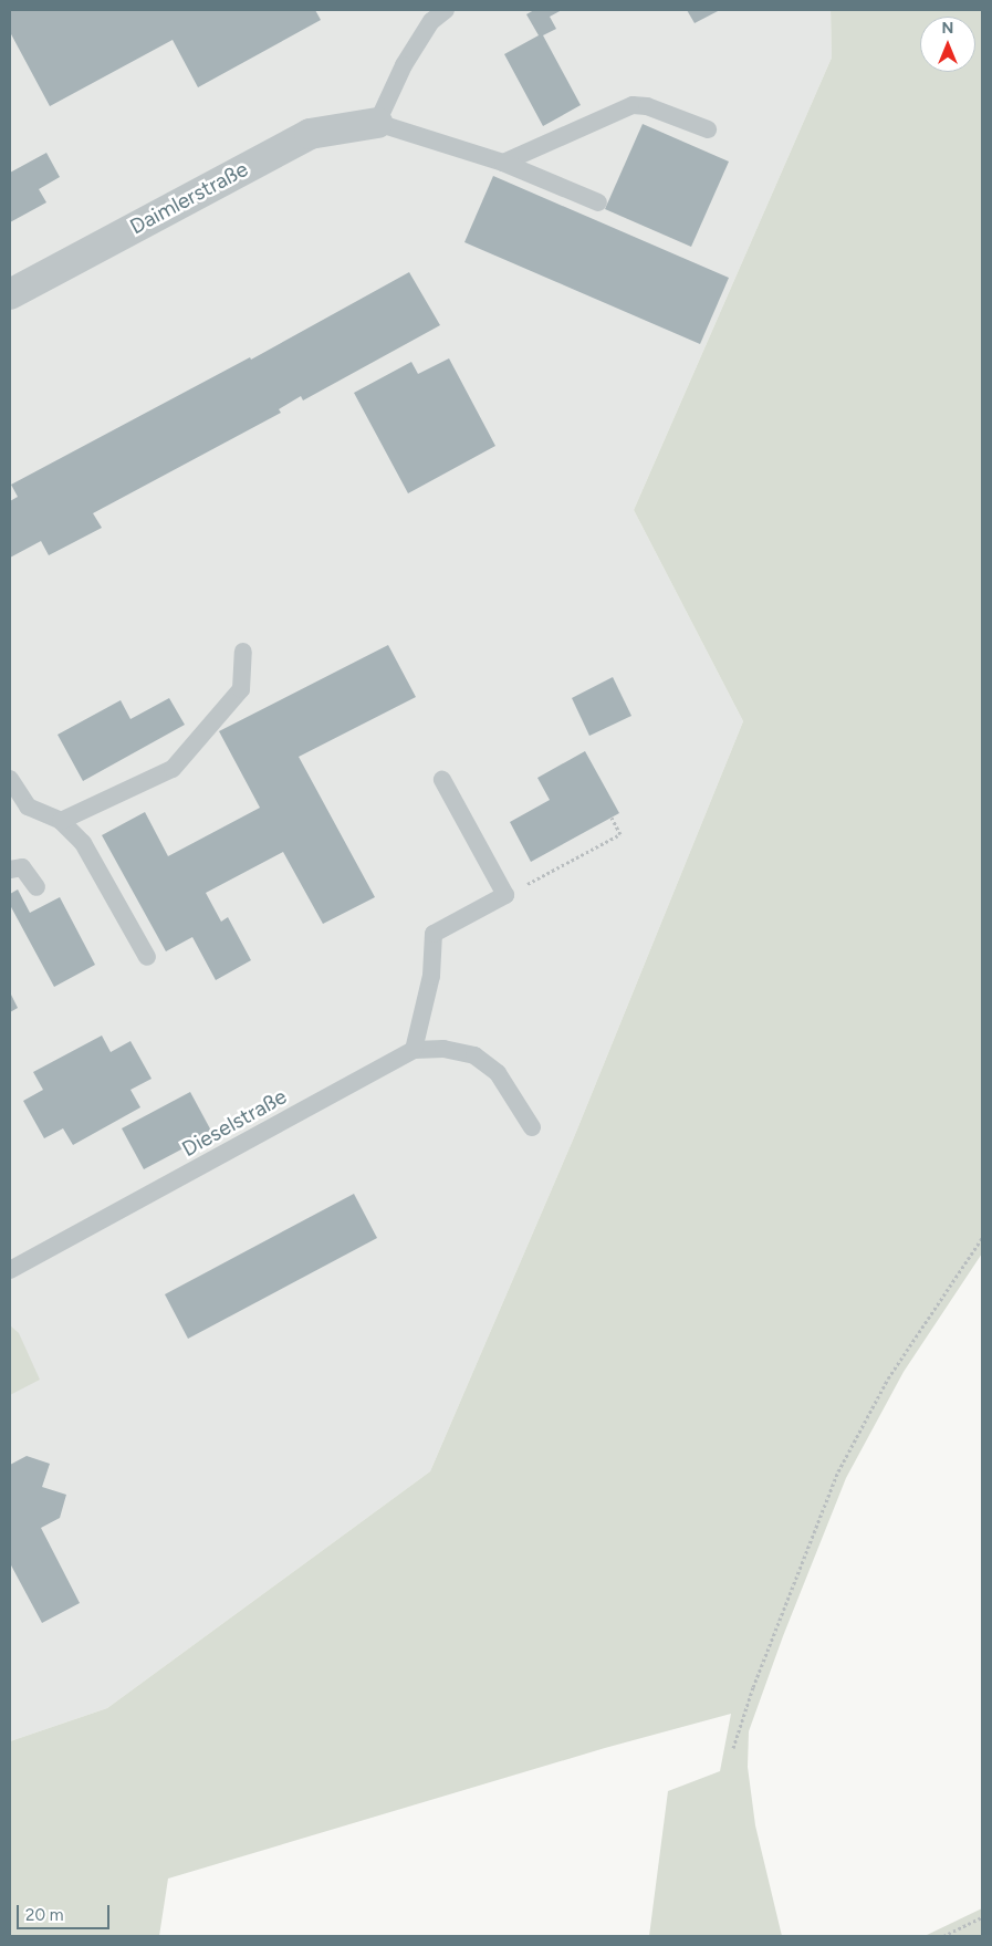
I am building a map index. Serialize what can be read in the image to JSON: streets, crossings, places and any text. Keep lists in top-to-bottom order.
{
  "streets": {
    "street": ["Daimlerstraße"],
    "lane": ["Dieselstraße"]
  },
  "scale_bar": "20 m",
  "north": "top"
}
